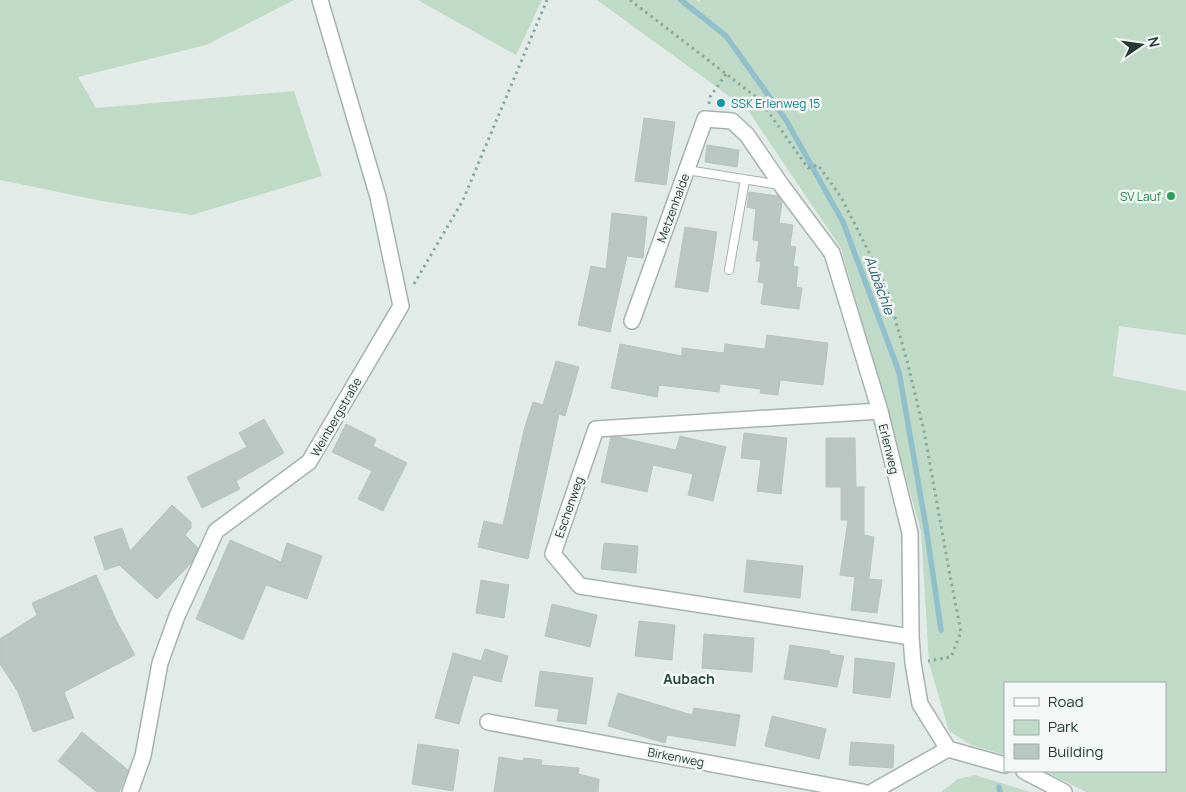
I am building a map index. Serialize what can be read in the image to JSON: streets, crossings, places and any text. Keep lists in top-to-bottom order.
{
  "streets": {
    "street": [
      "Metzenhalde",
      "Weinbergstraße",
      "Erlenweg",
      "Eschenweg",
      "Birkenweg"
    ]
  },
  "crossings": [
    ["Metzenhalde", "Erlenweg"],
    ["Erlenweg", "Eschenweg"]
  ],
  "districts": ["Aubach"],
  "water": ["Aubächle"],
  "places": ["SSK Erlenweg 15", "SV Lauf"],
  "legend": ["Road", "Park", "Building"],
  "north": "right"
}
